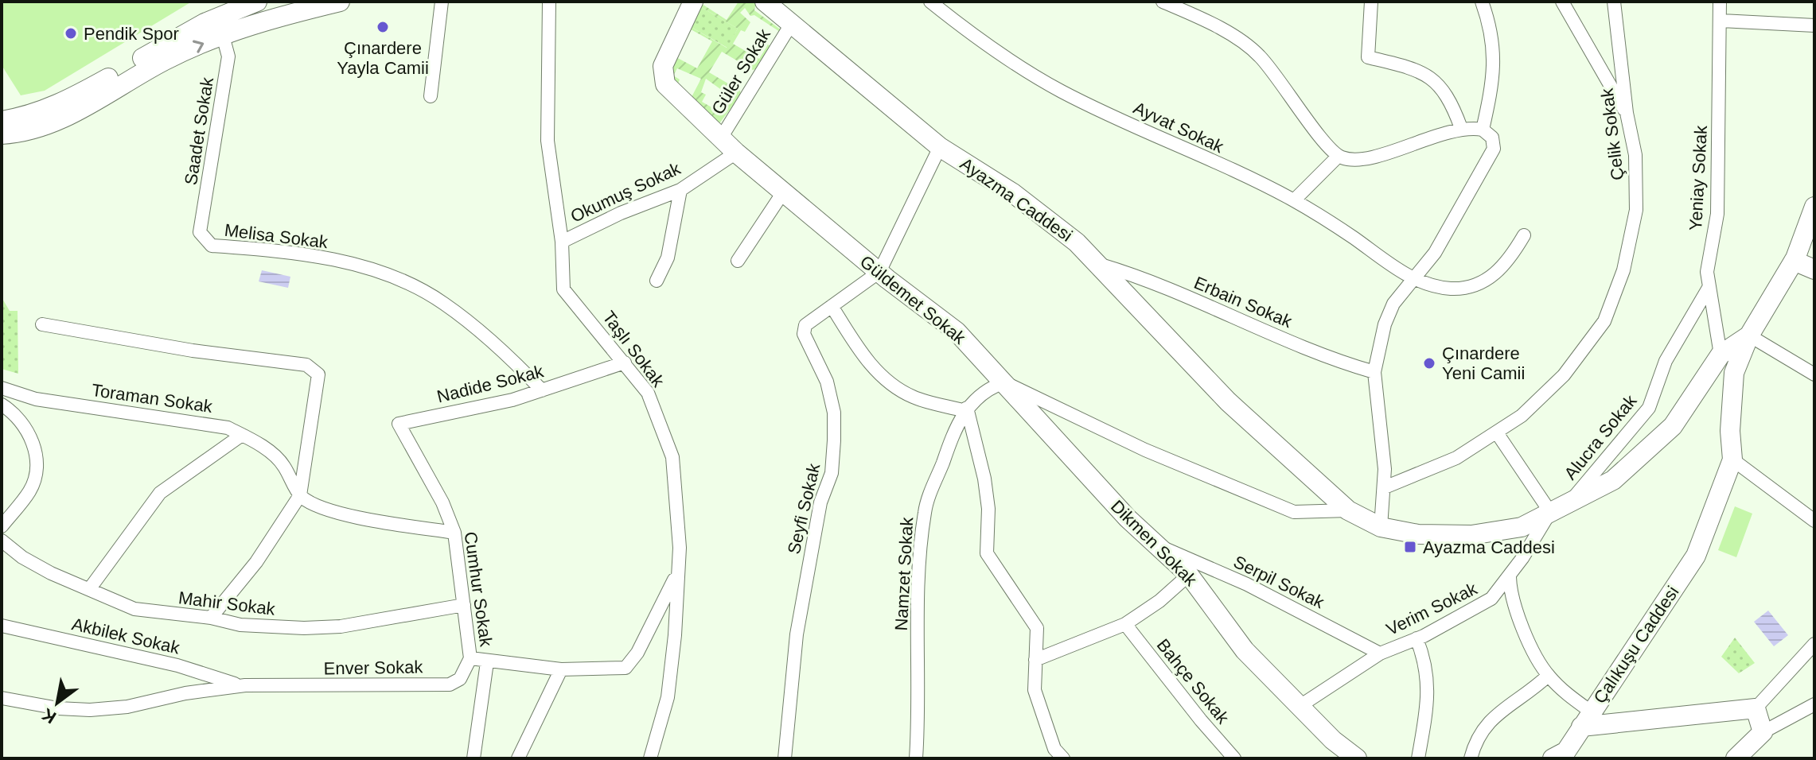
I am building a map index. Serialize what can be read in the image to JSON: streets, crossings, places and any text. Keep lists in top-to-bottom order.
{
  "streets": {
    "street": [
      "Güler Sokak",
      "Ayvat Sokak",
      "Saadet Sokak",
      "Çelik Sokak",
      "Yeniay Sokak",
      "Okumuş Sokak",
      "Ayazma Caddesi",
      "Melisa Sokak",
      "Güldemet Sokak",
      "Erbain Sokak",
      "Taşlı Sokak",
      "Nadide Sokak",
      "Toraman Sokak",
      "Alucra Sokak",
      "Seyfi Sokak",
      "Dikmen Sokak",
      "Namzet Sokak",
      "Serpil Sokak",
      "Cumhur Sokak",
      "Mahir Sokak",
      "Verim Sokak",
      "Akbilek Sokak",
      "Çalıkuşu Caddesi",
      "Enver Sokak",
      "Bahçe Sokak"
    ]
  },
  "crossings": [
    ["Güler Sokak", "Ayazma Caddesi"],
    ["Güler Sokak", "Güldemet Sokak"],
    ["Saadet Sokak", "Melisa Sokak"],
    ["Yeniay Sokak", "Ayazma Caddesi"],
    ["Yeniay Sokak", "Alucra Sokak"],
    ["Okumuş Sokak", "Güldemet Sokak"],
    ["Okumuş Sokak", "Taşlı Sokak"],
    ["Ayazma Caddesi", "Güldemet Sokak"],
    ["Ayazma Caddesi", "Erbain Sokak"],
    ["Ayazma Caddesi", "Alucra Sokak"],
    ["Ayazma Caddesi", "Verim Sokak"],
    ["Ayazma Caddesi", "Çalıkuşu Caddesi"],
    ["Melisa Sokak", "Nadide Sokak"],
    ["Güldemet Sokak", "Seyfi Sokak"],
    ["Güldemet Sokak", "Dikmen Sokak"],
    ["Güldemet Sokak", "Namzet Sokak"],
    ["Taşlı Sokak", "Nadide Sokak"],
    ["Nadide Sokak", "Cumhur Sokak"],
    ["Alucra Sokak", "Verim Sokak"],
    ["Dikmen Sokak", "Namzet Sokak"],
    ["Dikmen Sokak", "Serpil Sokak"],
    ["Dikmen Sokak", "Verim Sokak"],
    ["Serpil Sokak", "Verim Sokak"],
    ["Cumhur Sokak", "Mahir Sokak"],
    ["Cumhur Sokak", "Enver Sokak"],
    ["Akbilek Sokak", "Enver Sokak"]
  ],
  "places": {
    "other": ["Çınardere Yayla Camii", "Pendik Spor", "Çınardere Yeni Camii"],
    "transit": ["Ayazma Caddesi"]
  },
  "north": "bottom left"
}
